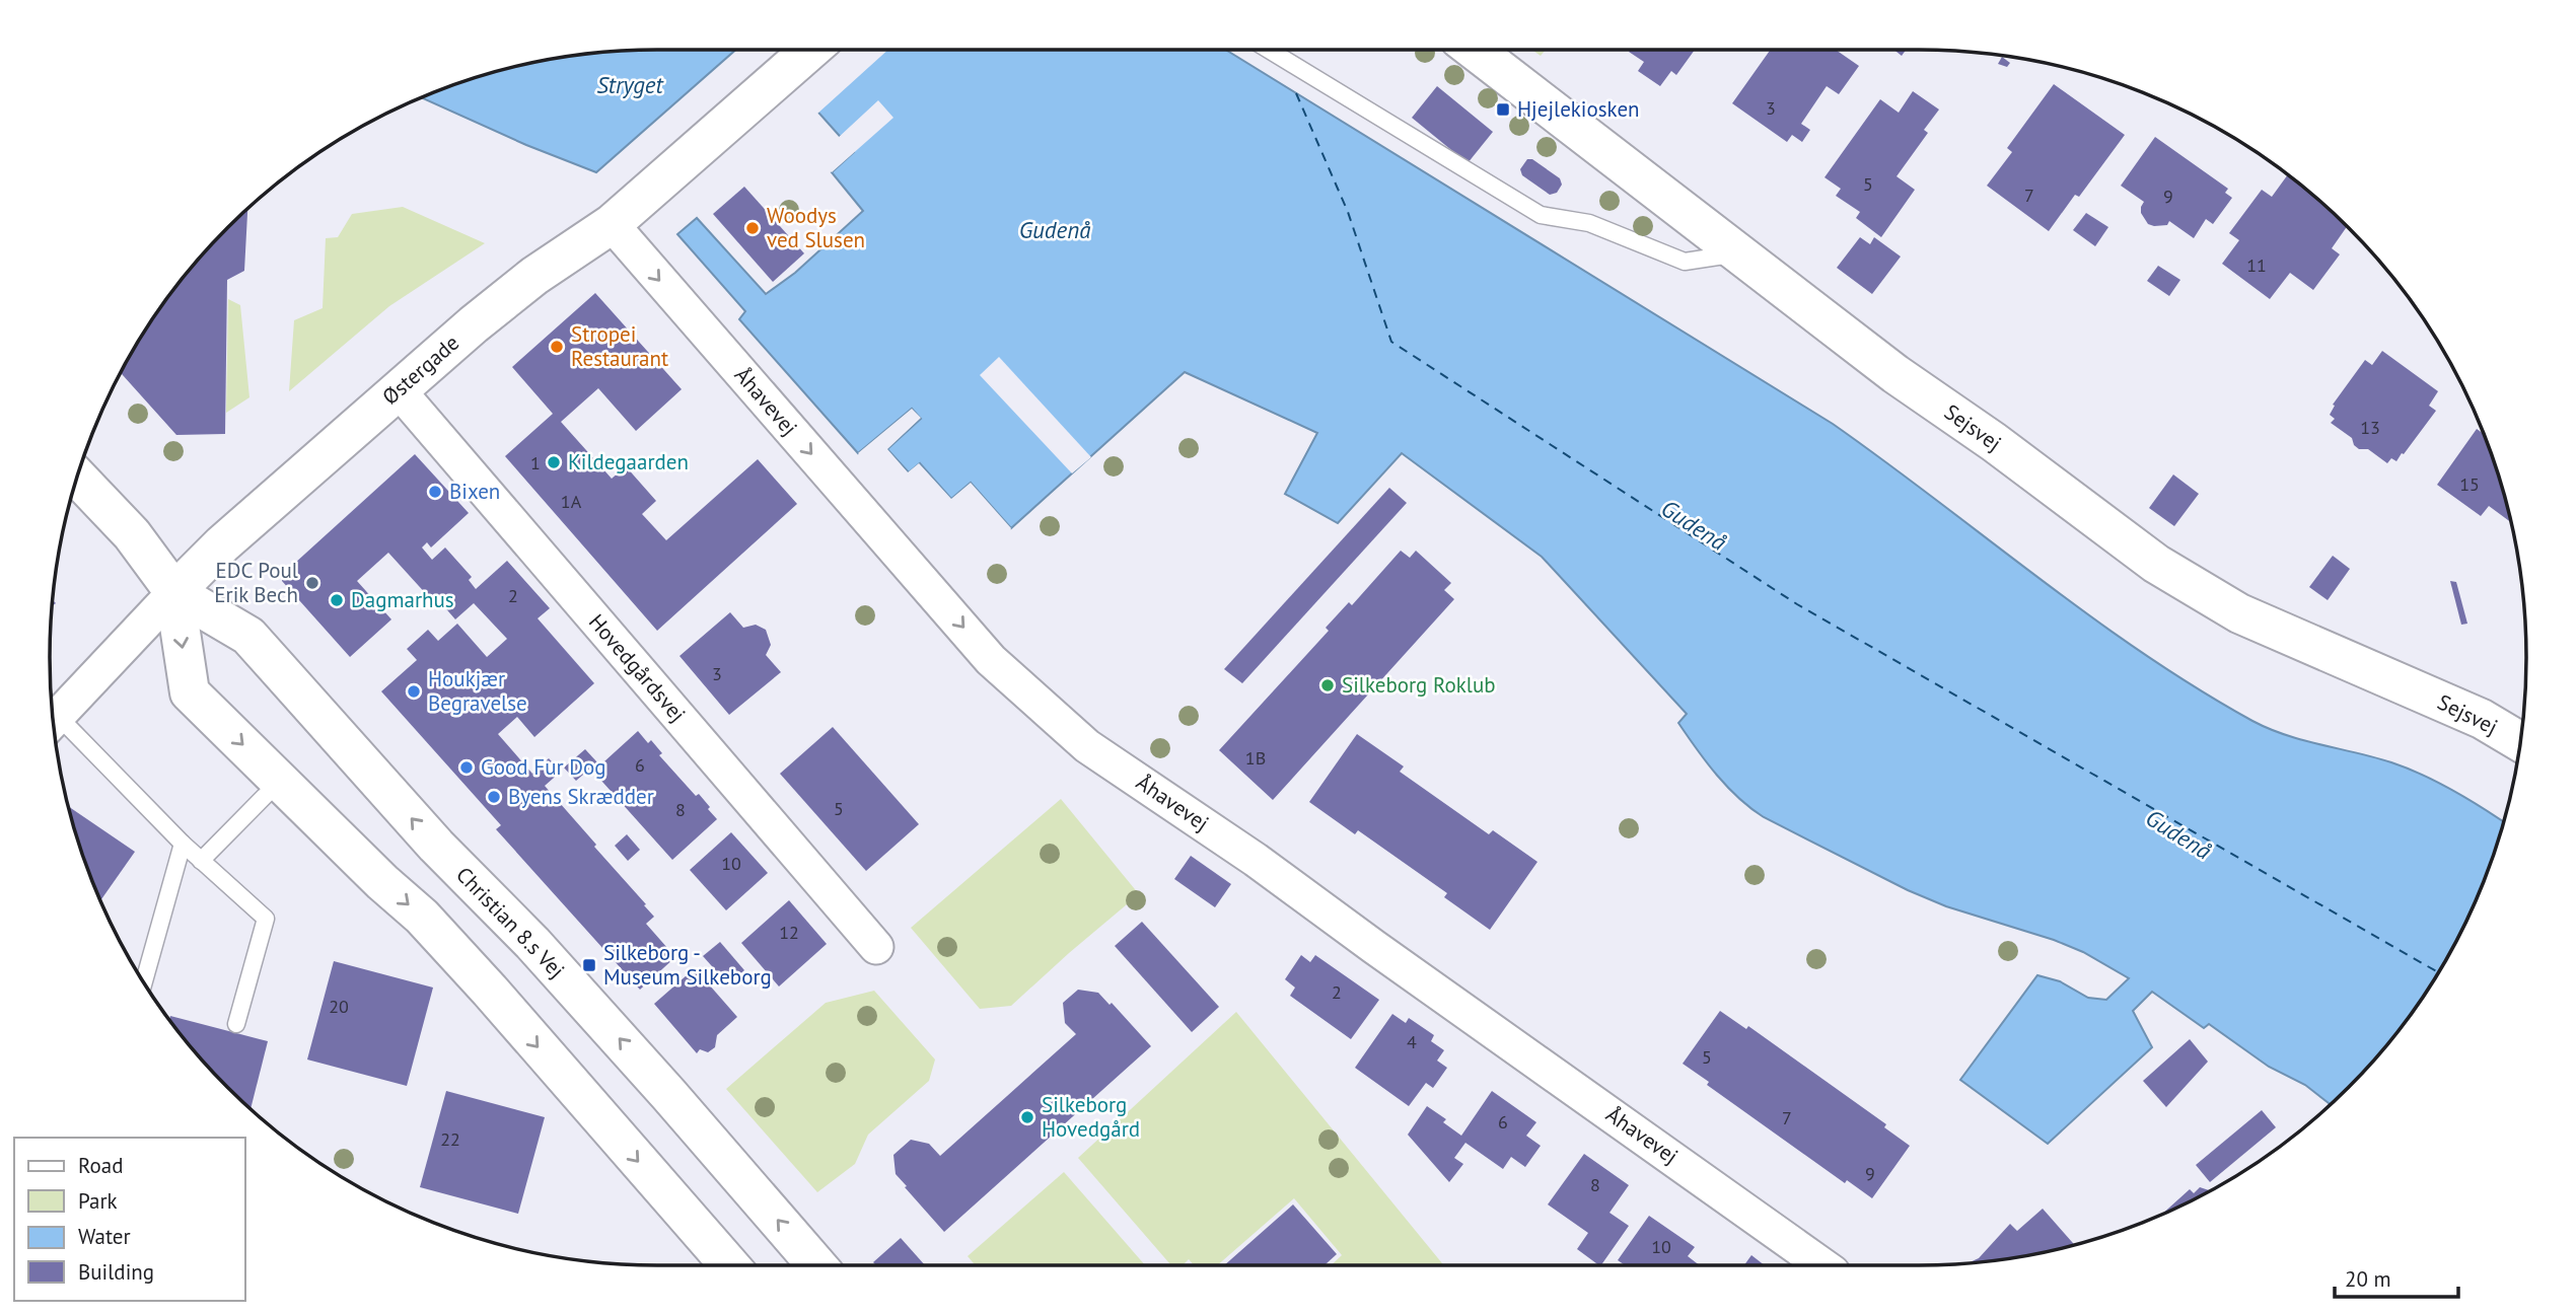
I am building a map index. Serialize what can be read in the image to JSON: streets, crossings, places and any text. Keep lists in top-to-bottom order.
{
  "streets": {
    "street": [
      "Østergade",
      "Åhavevej",
      "Sejsvej",
      "Hovedgårdsvej",
      "Christian 8.s Vej"
    ]
  },
  "crossings": [
    ["Østergade", "Åhavevej"],
    ["Østergade", "Hovedgårdsvej"],
    ["Østergade", "Christian 8.s Vej"]
  ],
  "one_way": ["Åhavevej"],
  "water": ["Stryget", "Gudenå"],
  "places": {
    "transit": ["Hjejlekiosken", "Silkeborg - Museum Silkeborg"],
    "other": [
      "Woodys ved Slusen",
      "Stropei Restaurant",
      "Kildegaarden",
      "Bixen",
      "EDC Poul Erik Bech",
      "Dagmarhus",
      "Silkeborg Roklub",
      "Houkjær Begravelse",
      "Good Fur Dog",
      "Byens Skrædder",
      "Silkeborg Hovedgård"
    ]
  },
  "house_numbers": [
    "3",
    "5",
    "7",
    "9",
    "11",
    "13",
    "1",
    "15",
    "1A",
    "2",
    "3",
    "1B",
    "6",
    "5",
    "8",
    "10",
    "12",
    "2",
    "20",
    "4",
    "5",
    "7",
    "6",
    "22",
    "9",
    "8",
    "10"
  ],
  "legend": [
    "Road",
    "Park",
    "Water",
    "Building"
  ],
  "scale_bar": "20 m"
}
